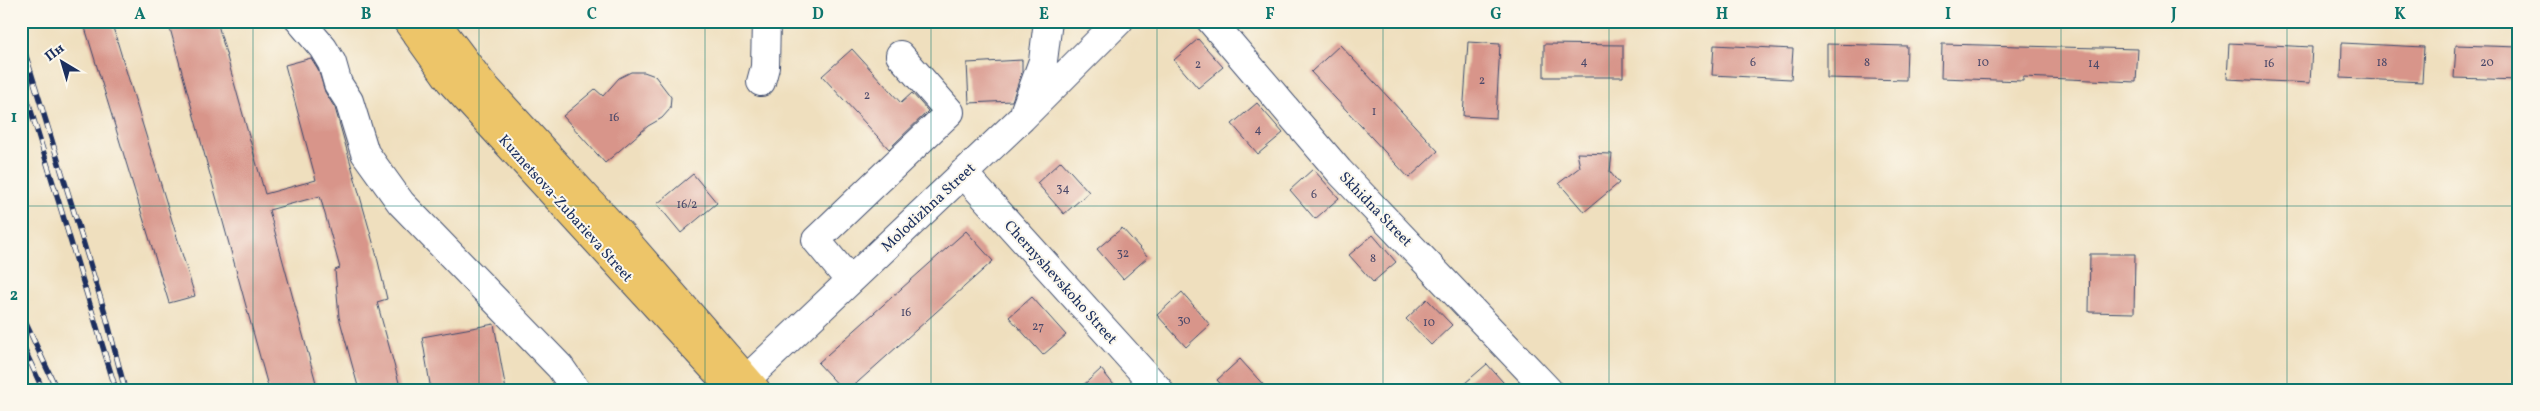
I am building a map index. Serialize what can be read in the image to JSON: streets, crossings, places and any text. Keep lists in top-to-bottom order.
{
  "streets": {
    "main road": ["Kuznetsova-Zubarieva Street"],
    "street": ["Molodizhna Street", "Skhidna Street", "Chernyshevskoho Street"]
  },
  "crossings": [
    ["Molodizhna Street", "Kuznetsova-Zubarieva Street"],
    ["Molodizhna Street", "Chernyshevskoho Street"]
  ],
  "house_numbers": [
    "4",
    "6",
    "8",
    "10",
    "18",
    "20",
    "14",
    "16",
    "2",
    "2",
    "2",
    "1",
    "16",
    "4",
    "34",
    "6",
    "16/2",
    "32",
    "8",
    "16",
    "30",
    "10",
    "27"
  ],
  "north": "top left",
  "grid": {
    "columns": [
      "A",
      "B",
      "C",
      "D",
      "E",
      "F",
      "G",
      "H",
      "I",
      "J",
      "K"
    ],
    "rows": ["1", "2"]
  }
}
